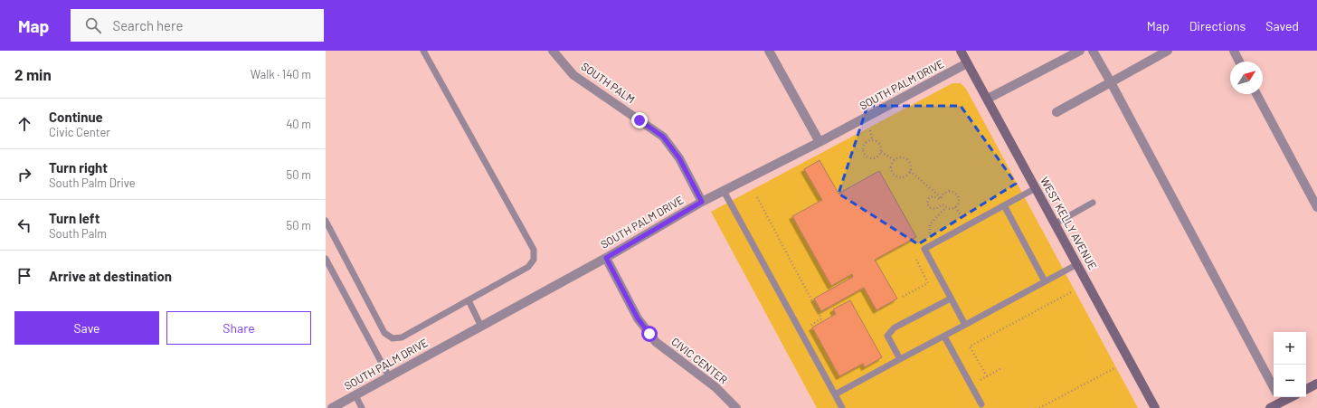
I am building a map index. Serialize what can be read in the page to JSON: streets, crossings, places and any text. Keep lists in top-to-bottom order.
{
  "streets": {
    "street": [
      "SOUTH PALM",
      "SOUTH PALM DRIVE",
      "WEST KELLY AVENUE",
      "CIVIC CENTER"
    ]
  },
  "crossings": [
    ["SOUTH PALM", "SOUTH PALM DRIVE"],
    ["SOUTH PALM DRIVE", "WEST KELLY AVENUE"],
    ["SOUTH PALM DRIVE", "CIVIC CENTER"]
  ],
  "north": "top right",
  "page": {
    "header": "Map",
    "search": "Search here",
    "nav": ["Map", "Directions", "Saved"],
    "heading": ["2 min", "Walk · 140 m"],
    "list": [
      ["Continue", "Civic Center", "40 m"],
      ["Turn right", "South Palm Drive", "50 m"],
      ["Turn left", "South Palm", "50 m"],
      "Arrive at destination"
    ],
    "buttons": ["Save", "Share"],
    "map_buttons": ["+", "−"]
  }
}
